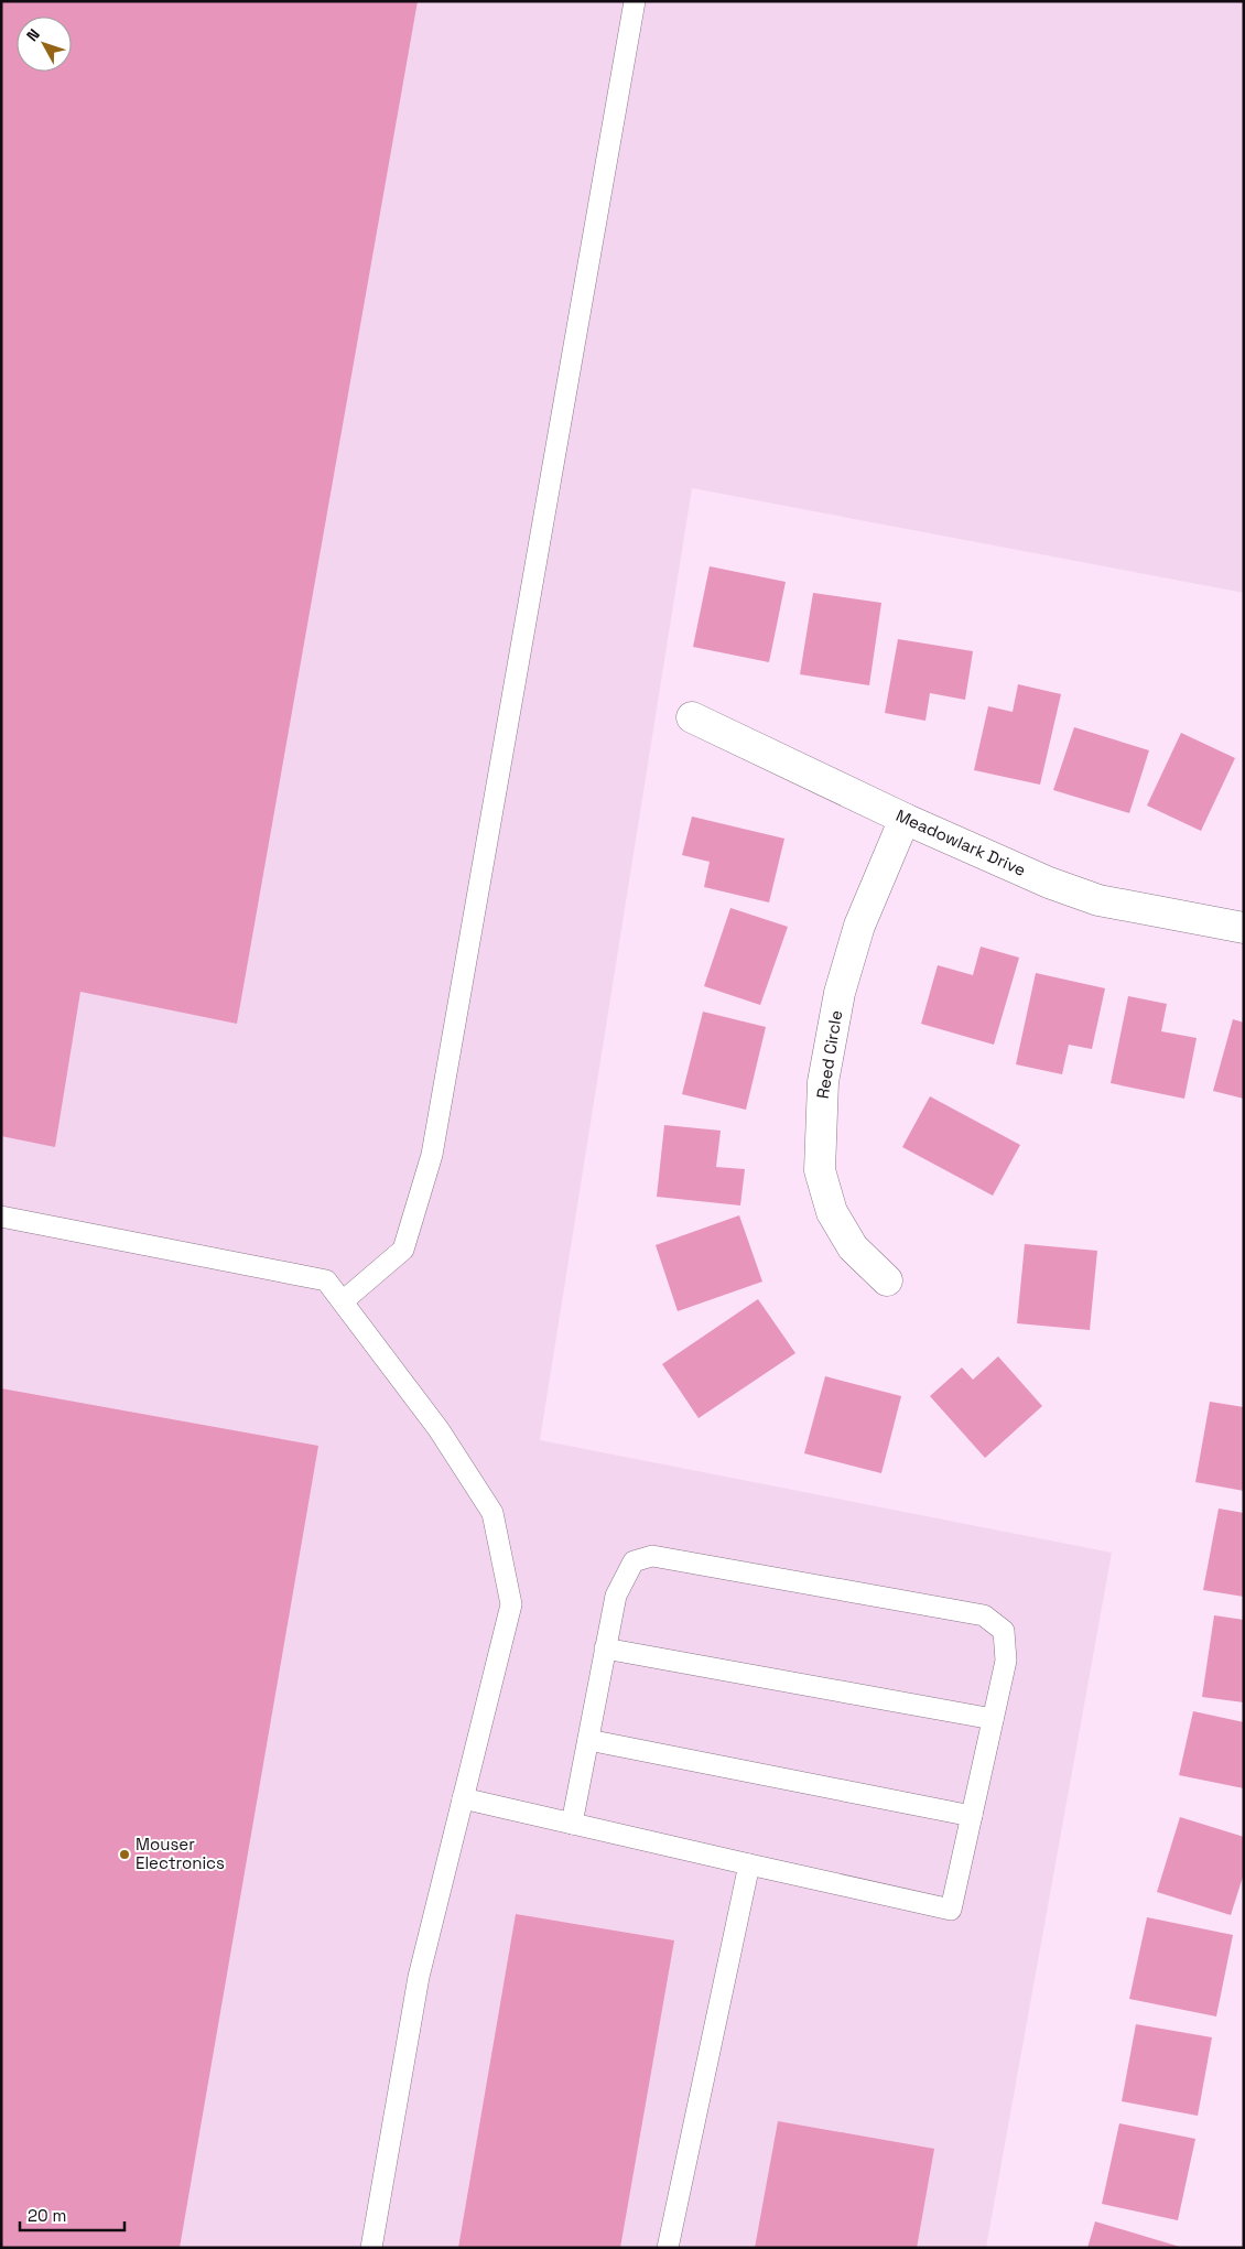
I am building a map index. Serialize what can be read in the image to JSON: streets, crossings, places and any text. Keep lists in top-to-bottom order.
{
  "streets": {
    "street": ["Meadowlark Drive", "Reed Circle"]
  },
  "crossings": [
    ["Meadowlark Drive", "Reed Circle"]
  ],
  "places": ["Mouser Electronics"],
  "scale_bar": "20 m",
  "north": "top left"
}
